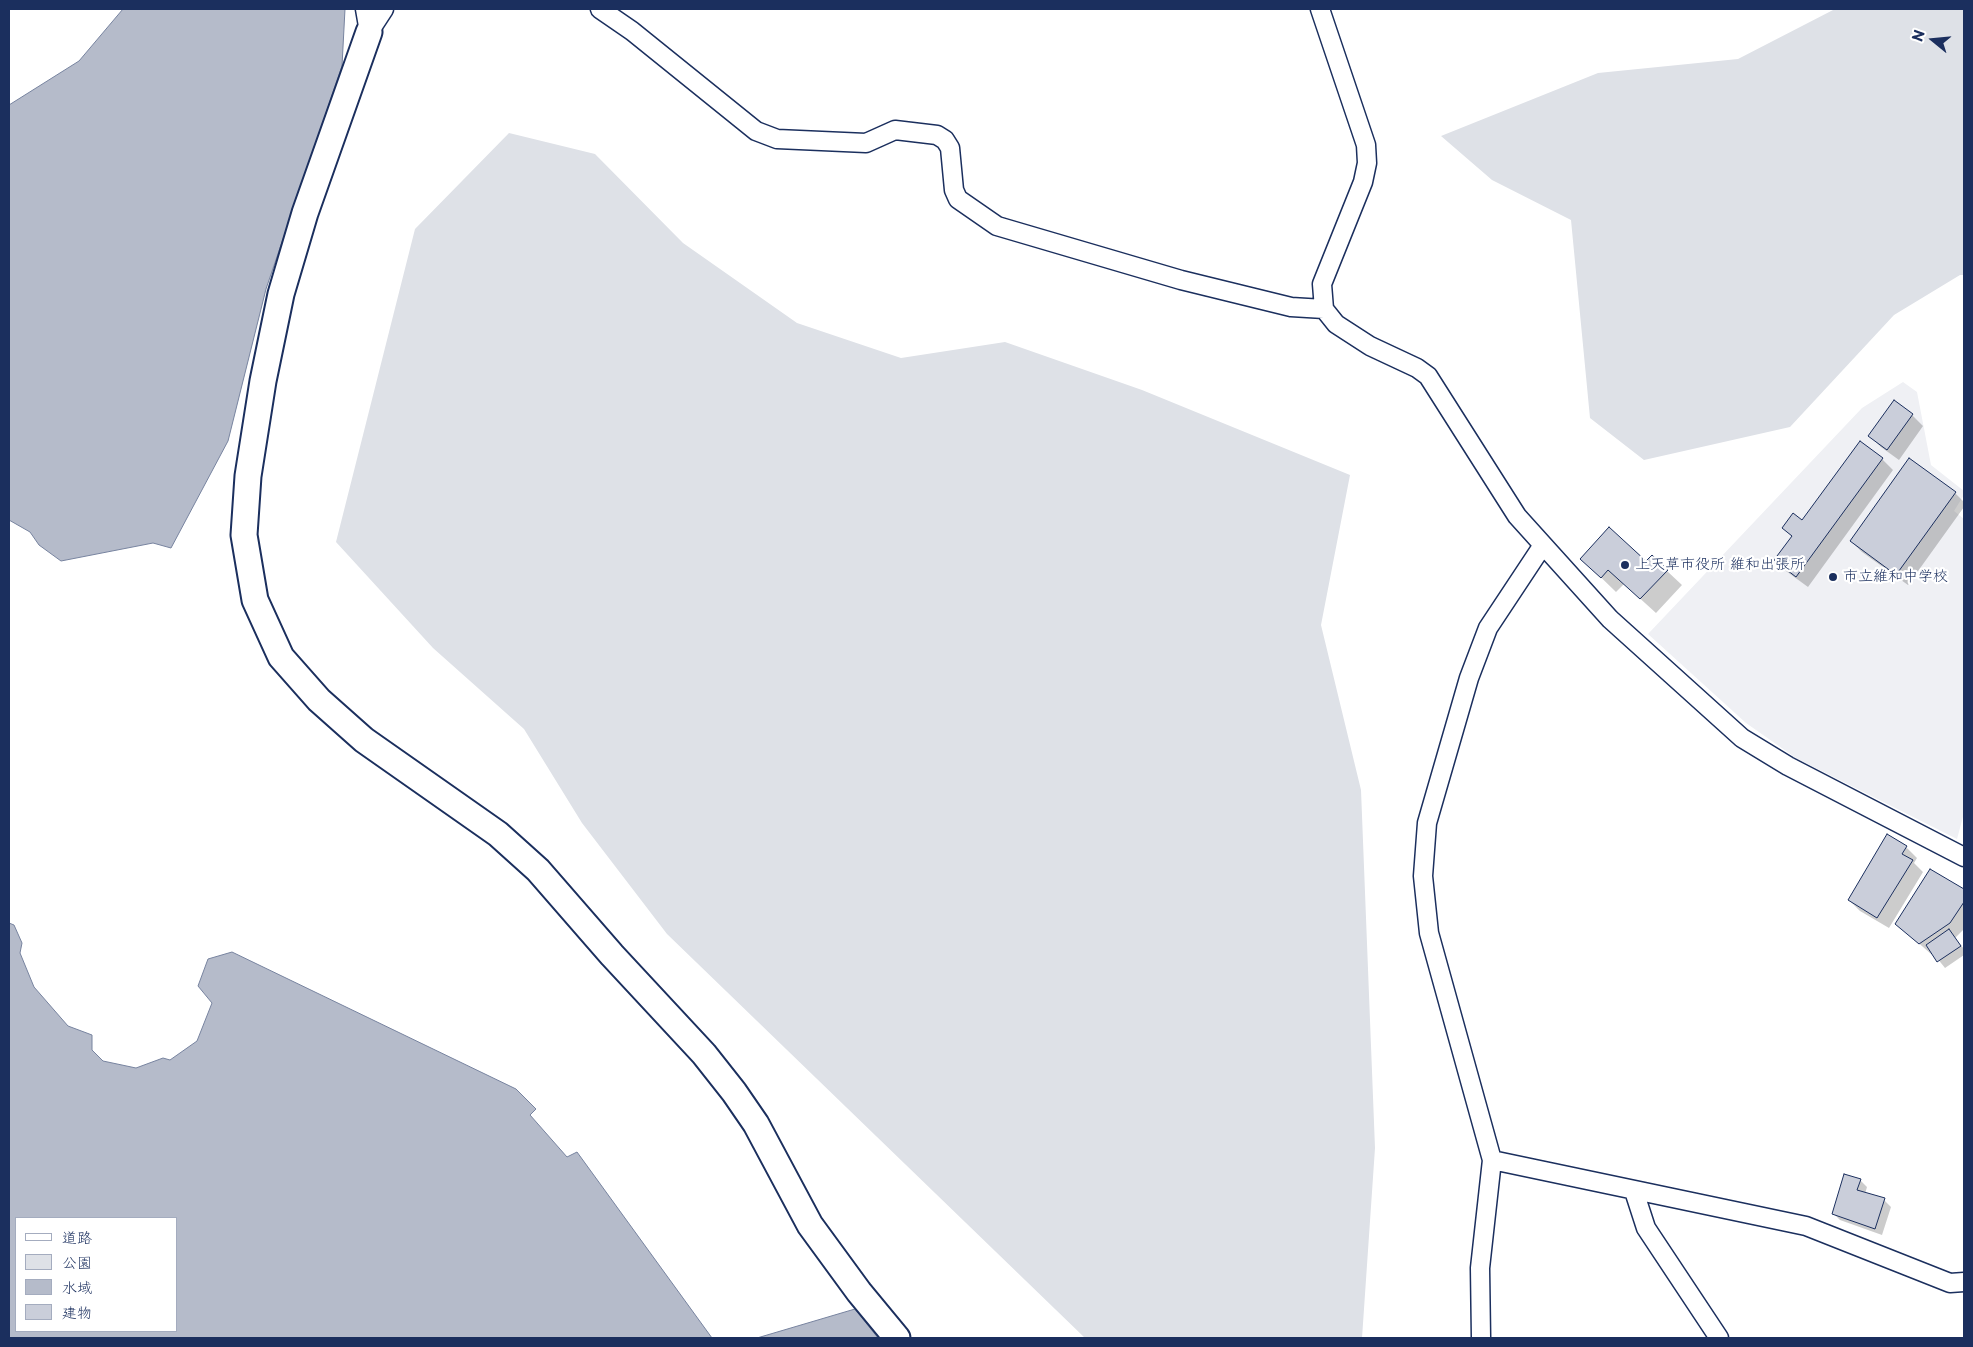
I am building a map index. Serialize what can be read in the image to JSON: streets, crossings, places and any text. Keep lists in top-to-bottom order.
{
  "places": ["上天草市役所 維和出張所", "市立維和中学校"],
  "legend": [
    "道路",
    "公園",
    "水域",
    "建物"
  ],
  "north": "left"
}
